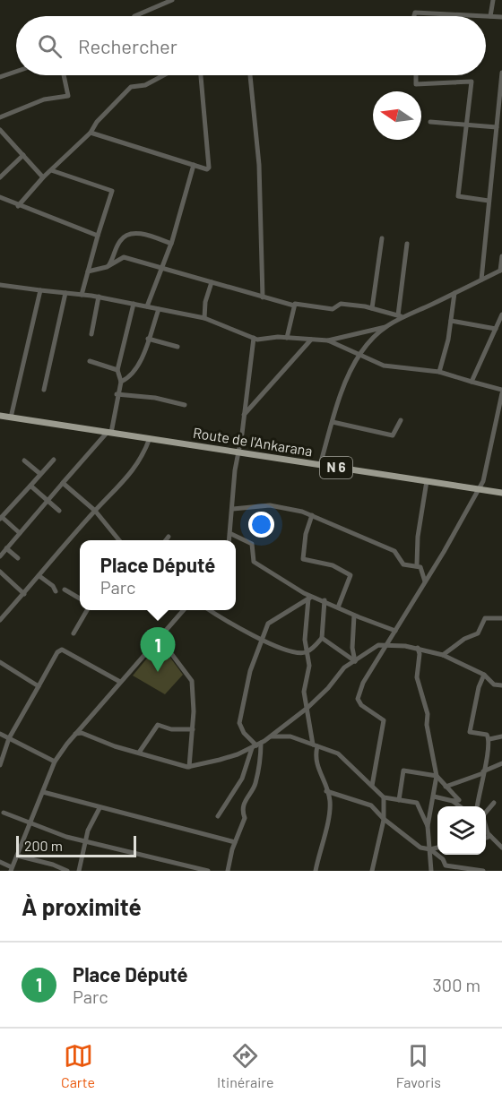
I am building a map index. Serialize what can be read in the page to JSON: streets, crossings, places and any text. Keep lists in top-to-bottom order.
{
  "streets": {
    "main road": ["Route de l'Ankarana", "N 6"]
  },
  "scale_bar": "200 m",
  "north": "left",
  "page": {
    "search": "Rechercher",
    "popup": ["Place Député", "Parc"],
    "pins": "1",
    "scale": "200 m",
    "heading": "À proximité",
    "list": [
      {
        "mark": "1",
        "name": "Place Député",
        "note": "Parc",
        "value": "300 m"
      }
    ],
    "nav": ["Carte", "Itinéraire", "Favoris"]
  }
}
